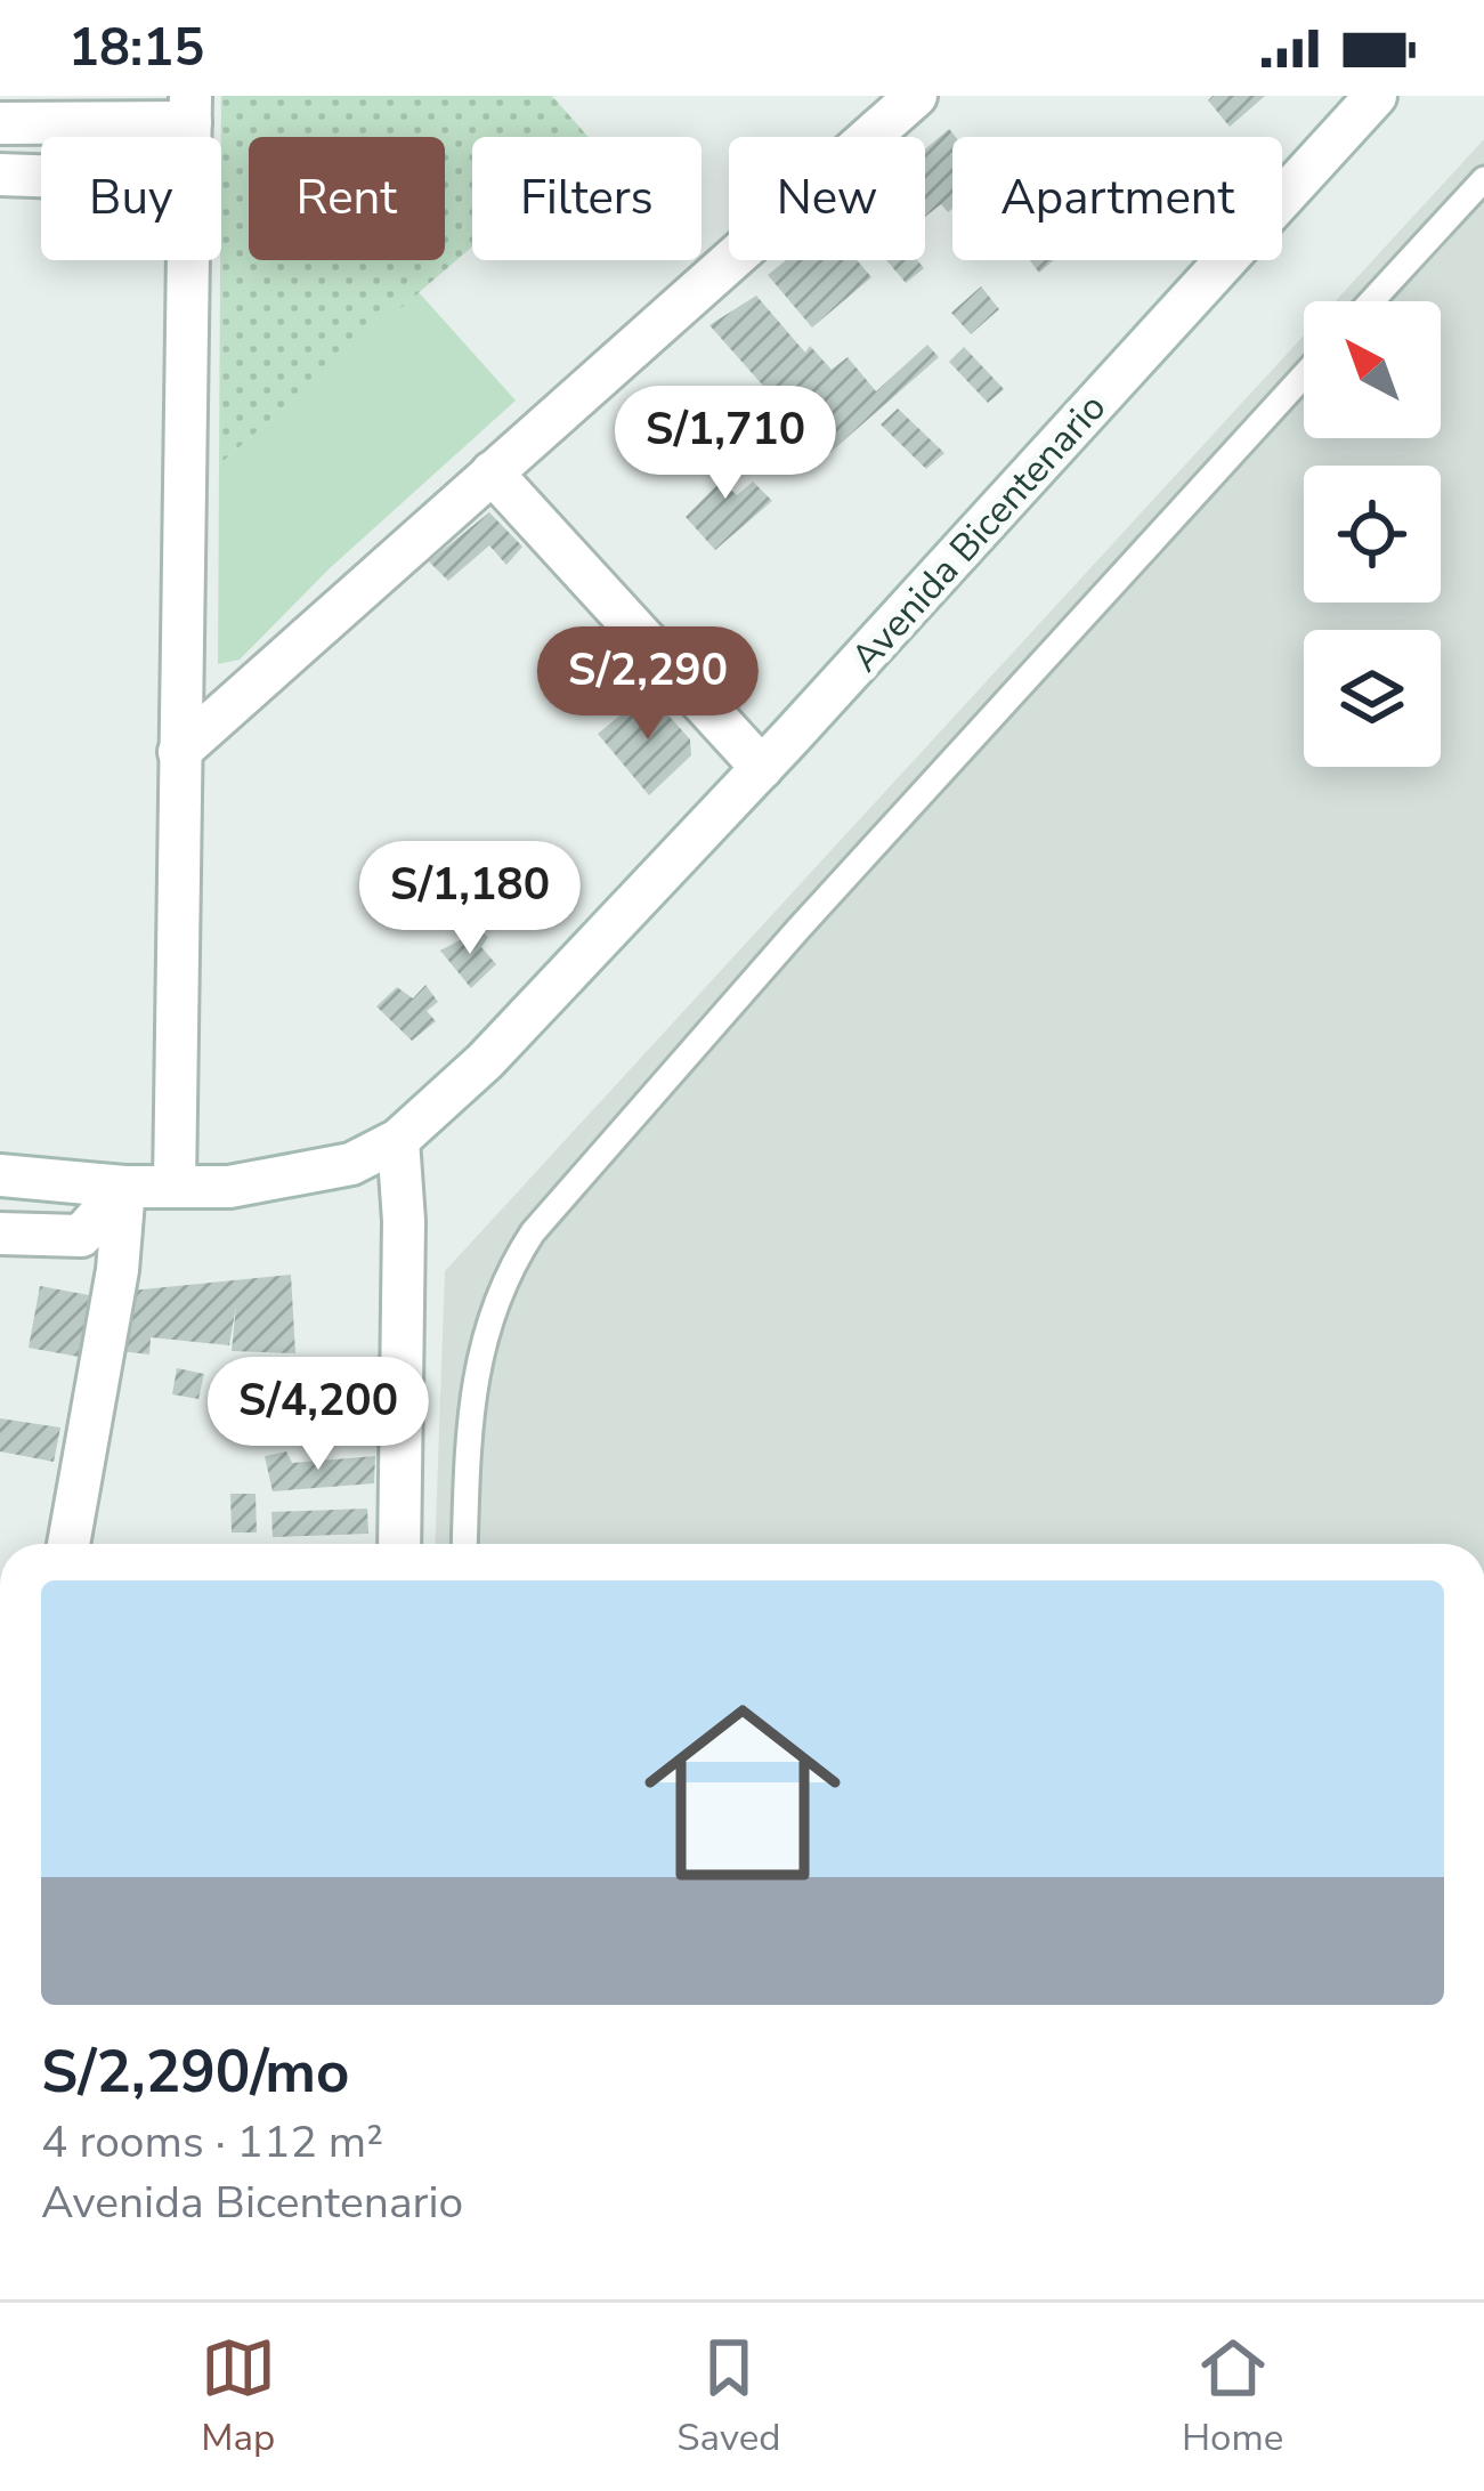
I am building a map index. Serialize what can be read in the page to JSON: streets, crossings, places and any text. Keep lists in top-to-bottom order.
{
  "streets": {
    "street": ["Avenida Bicentenario"]
  },
  "north": "top left",
  "page": {
    "status": "18:15",
    "chip": [
      "Buy",
      "Rent",
      "Filters",
      "New",
      "Apartment"
    ],
    "price": [
      "S/1,710",
      "S/2,290",
      "S/1,180",
      "S/4,200"
    ],
    "list": [
      {
        "name": "S/2,290/mo",
        "note": "4 rooms · 112 m² · Avenida Bicentenario"
      }
    ],
    "tabs": ["Map", "Saved", "Home"]
  }
}
